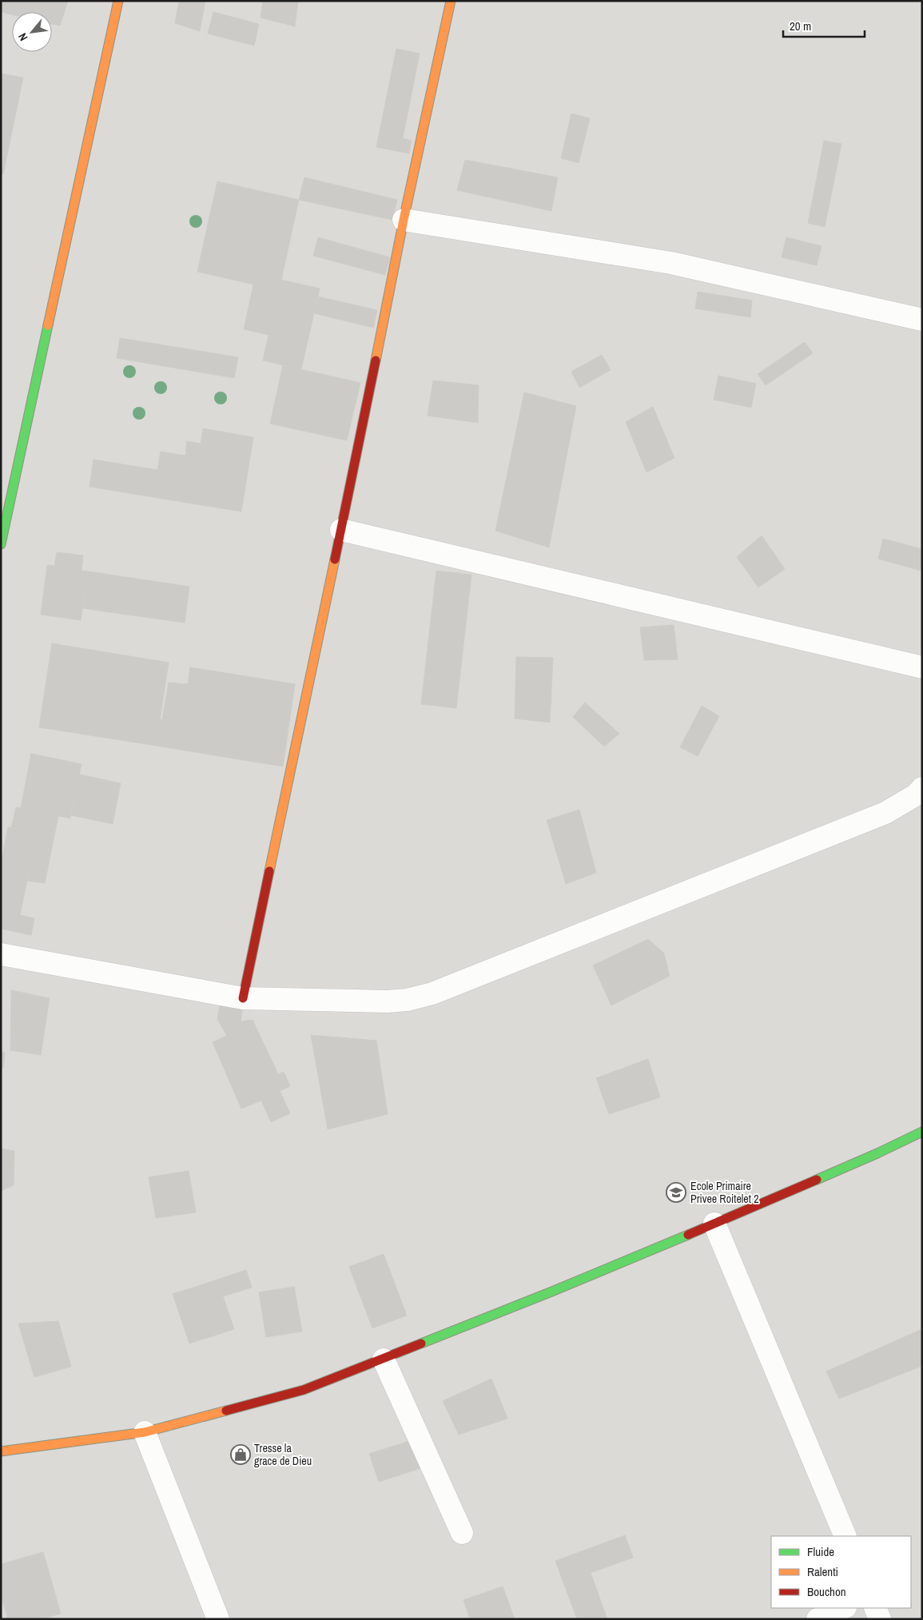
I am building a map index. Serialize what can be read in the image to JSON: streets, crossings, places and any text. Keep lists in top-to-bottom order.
{
  "places": {
    "school or university": ["Ecole Primaire Privee Roitelet 2"],
    "shop": ["Tresse la grace de Dieu"]
  },
  "legend": ["Fluide", "Ralenti", "Bouchon"],
  "scale_bar": "20 m",
  "north": "bottom left"
}
